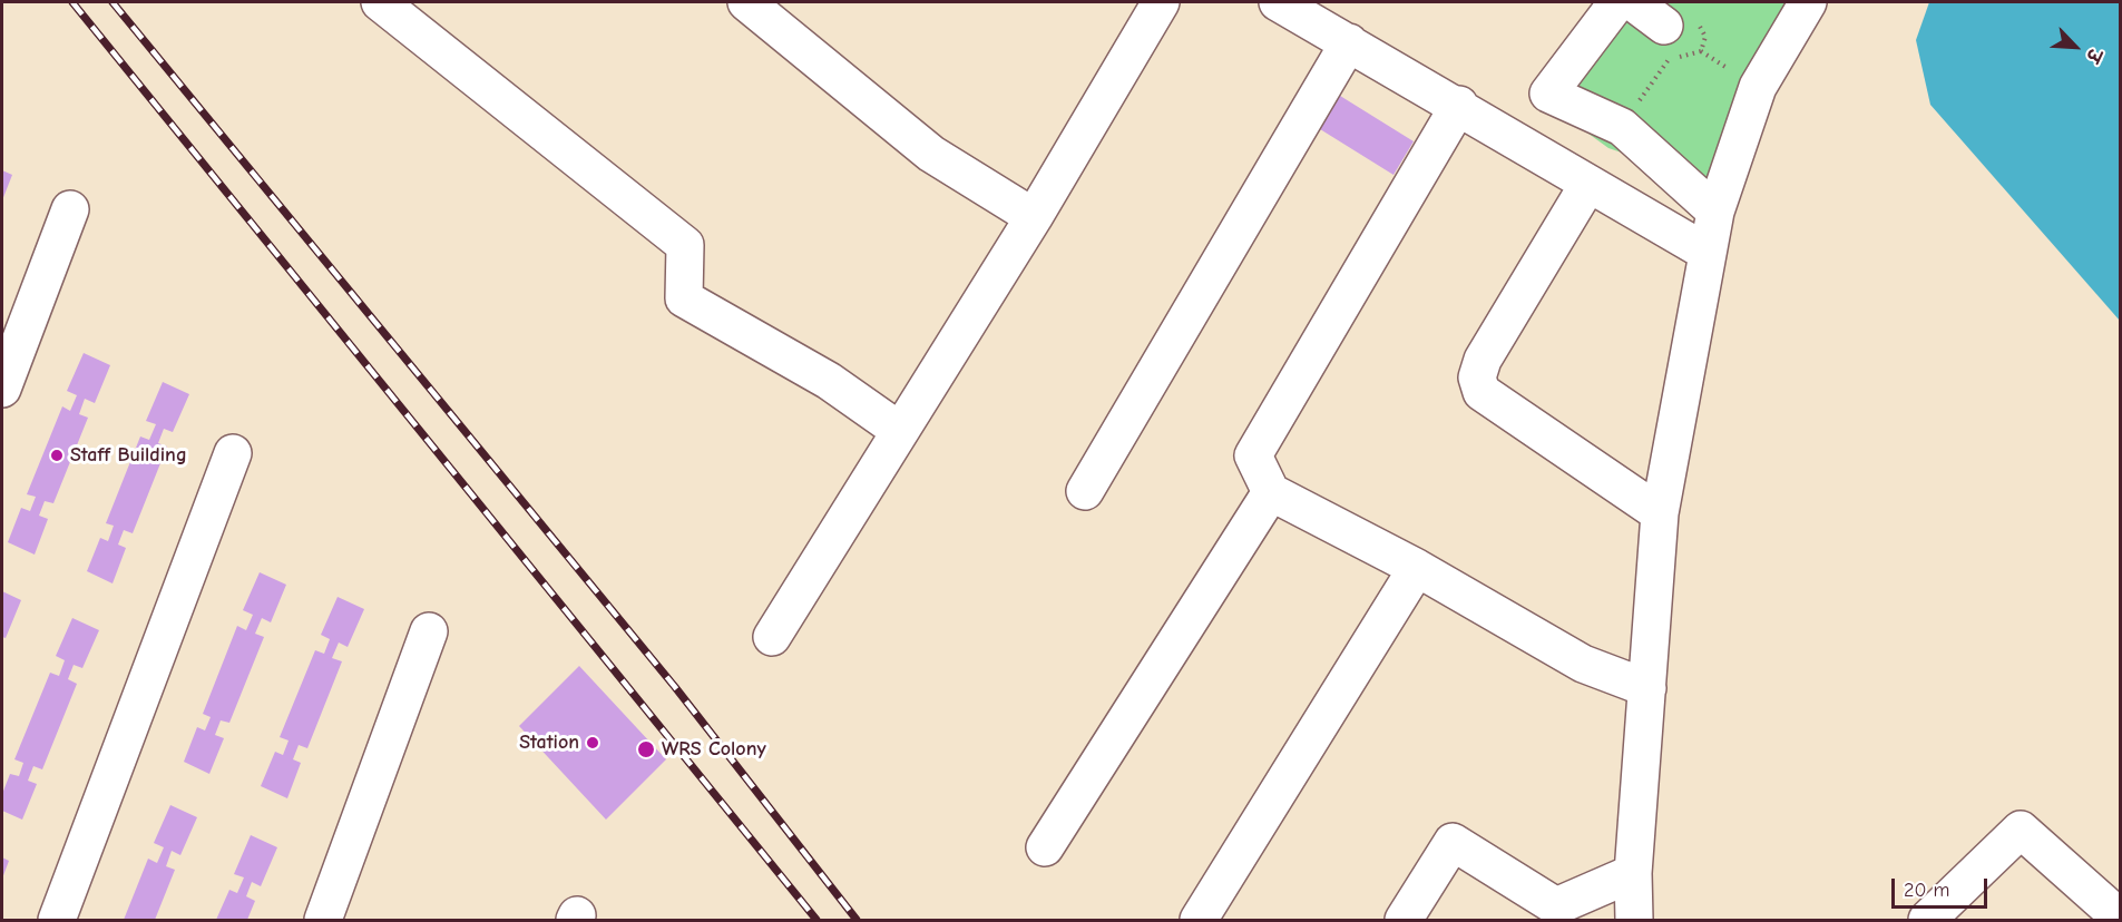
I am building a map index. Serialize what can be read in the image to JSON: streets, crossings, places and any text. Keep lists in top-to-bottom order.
{
  "places": ["Staff Building", "Station", "WRS Colony"],
  "scale_bar": "20 m",
  "north": "bottom right"
}
